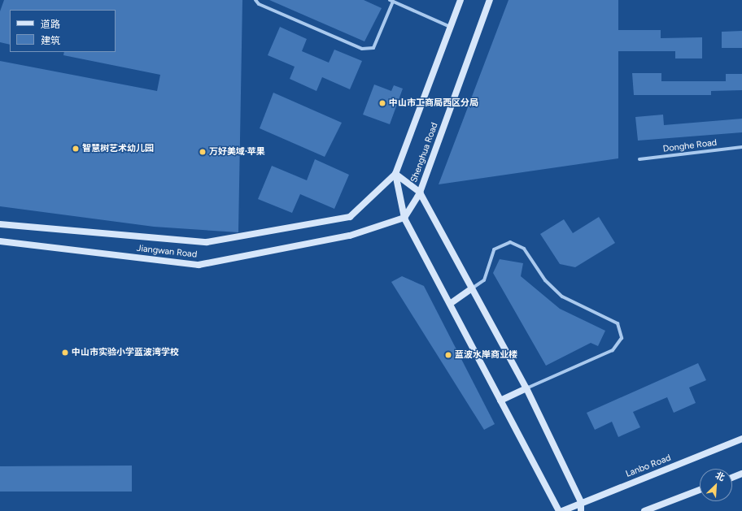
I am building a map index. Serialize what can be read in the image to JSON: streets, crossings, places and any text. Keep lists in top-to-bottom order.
{
  "streets": {
    "street": [
      "Donghe Road",
      "Shenghua Road",
      "Jiangwan Road",
      "Lanbo Road"
    ]
  },
  "crossings": [
    ["Shenghua Road", "Jiangwan Road"]
  ],
  "places": [
    "中山市工商局西区分局",
    "智慧树艺术幼儿园",
    "万好美域·苹果",
    "中山市实验小学蓝波湾学校",
    "蓝波水岸商业楼"
  ],
  "legend": ["道路", "建筑"],
  "north": "top right"
}
